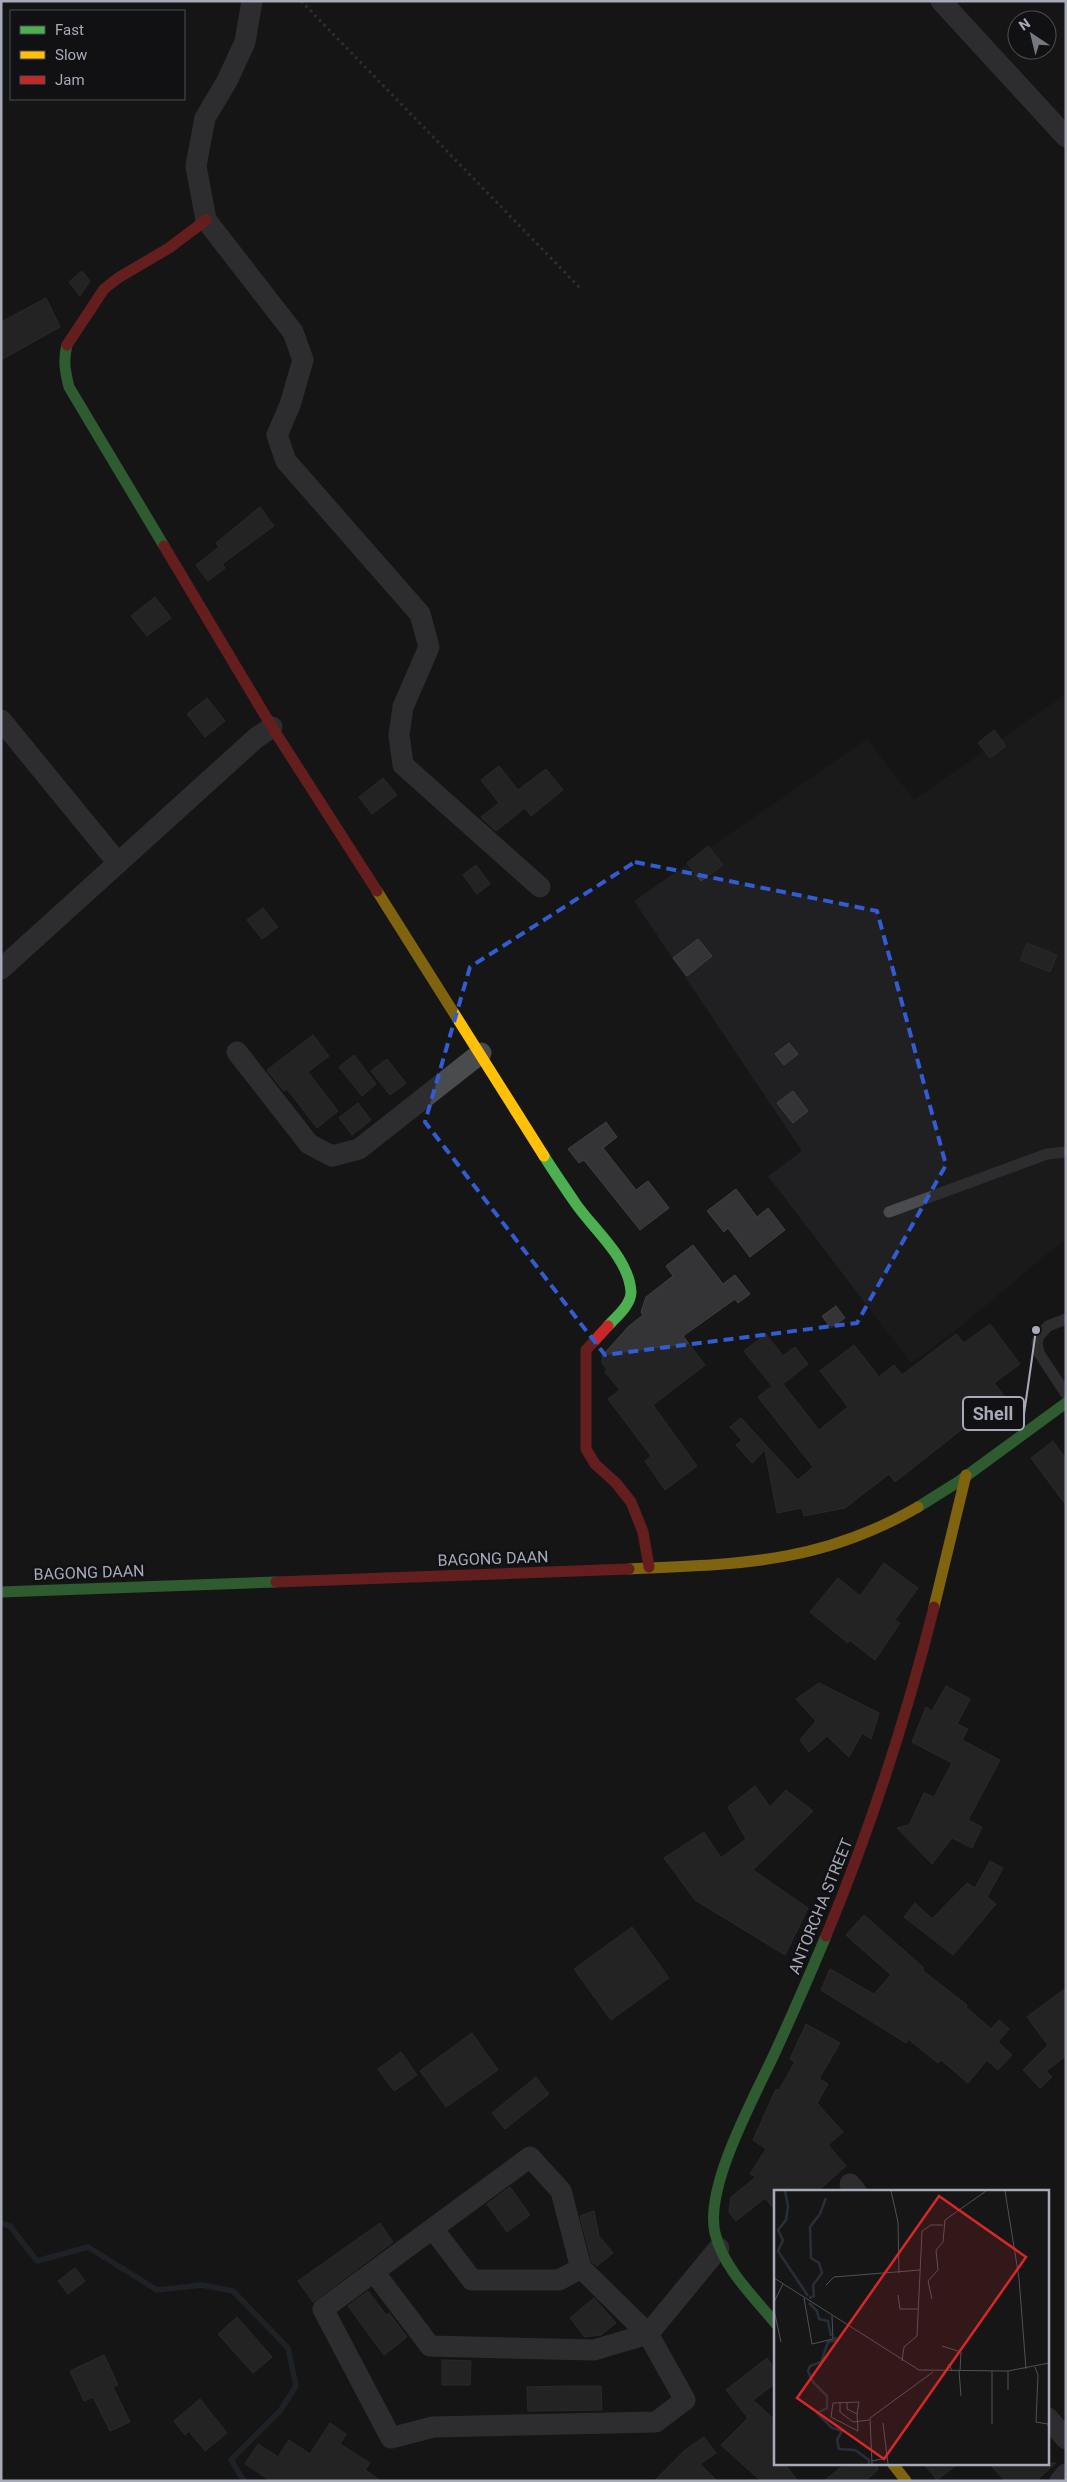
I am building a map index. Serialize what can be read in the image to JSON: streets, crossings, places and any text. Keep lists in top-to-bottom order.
{
  "streets": {
    "main road": ["BAGONG DAAN", "ANTORCHA STREET"]
  },
  "crossings": [
    ["BAGONG DAAN", "ANTORCHA STREET"]
  ],
  "places": ["Shell"],
  "legend": ["Fast", "Slow", "Jam"],
  "north": "top left"
}
